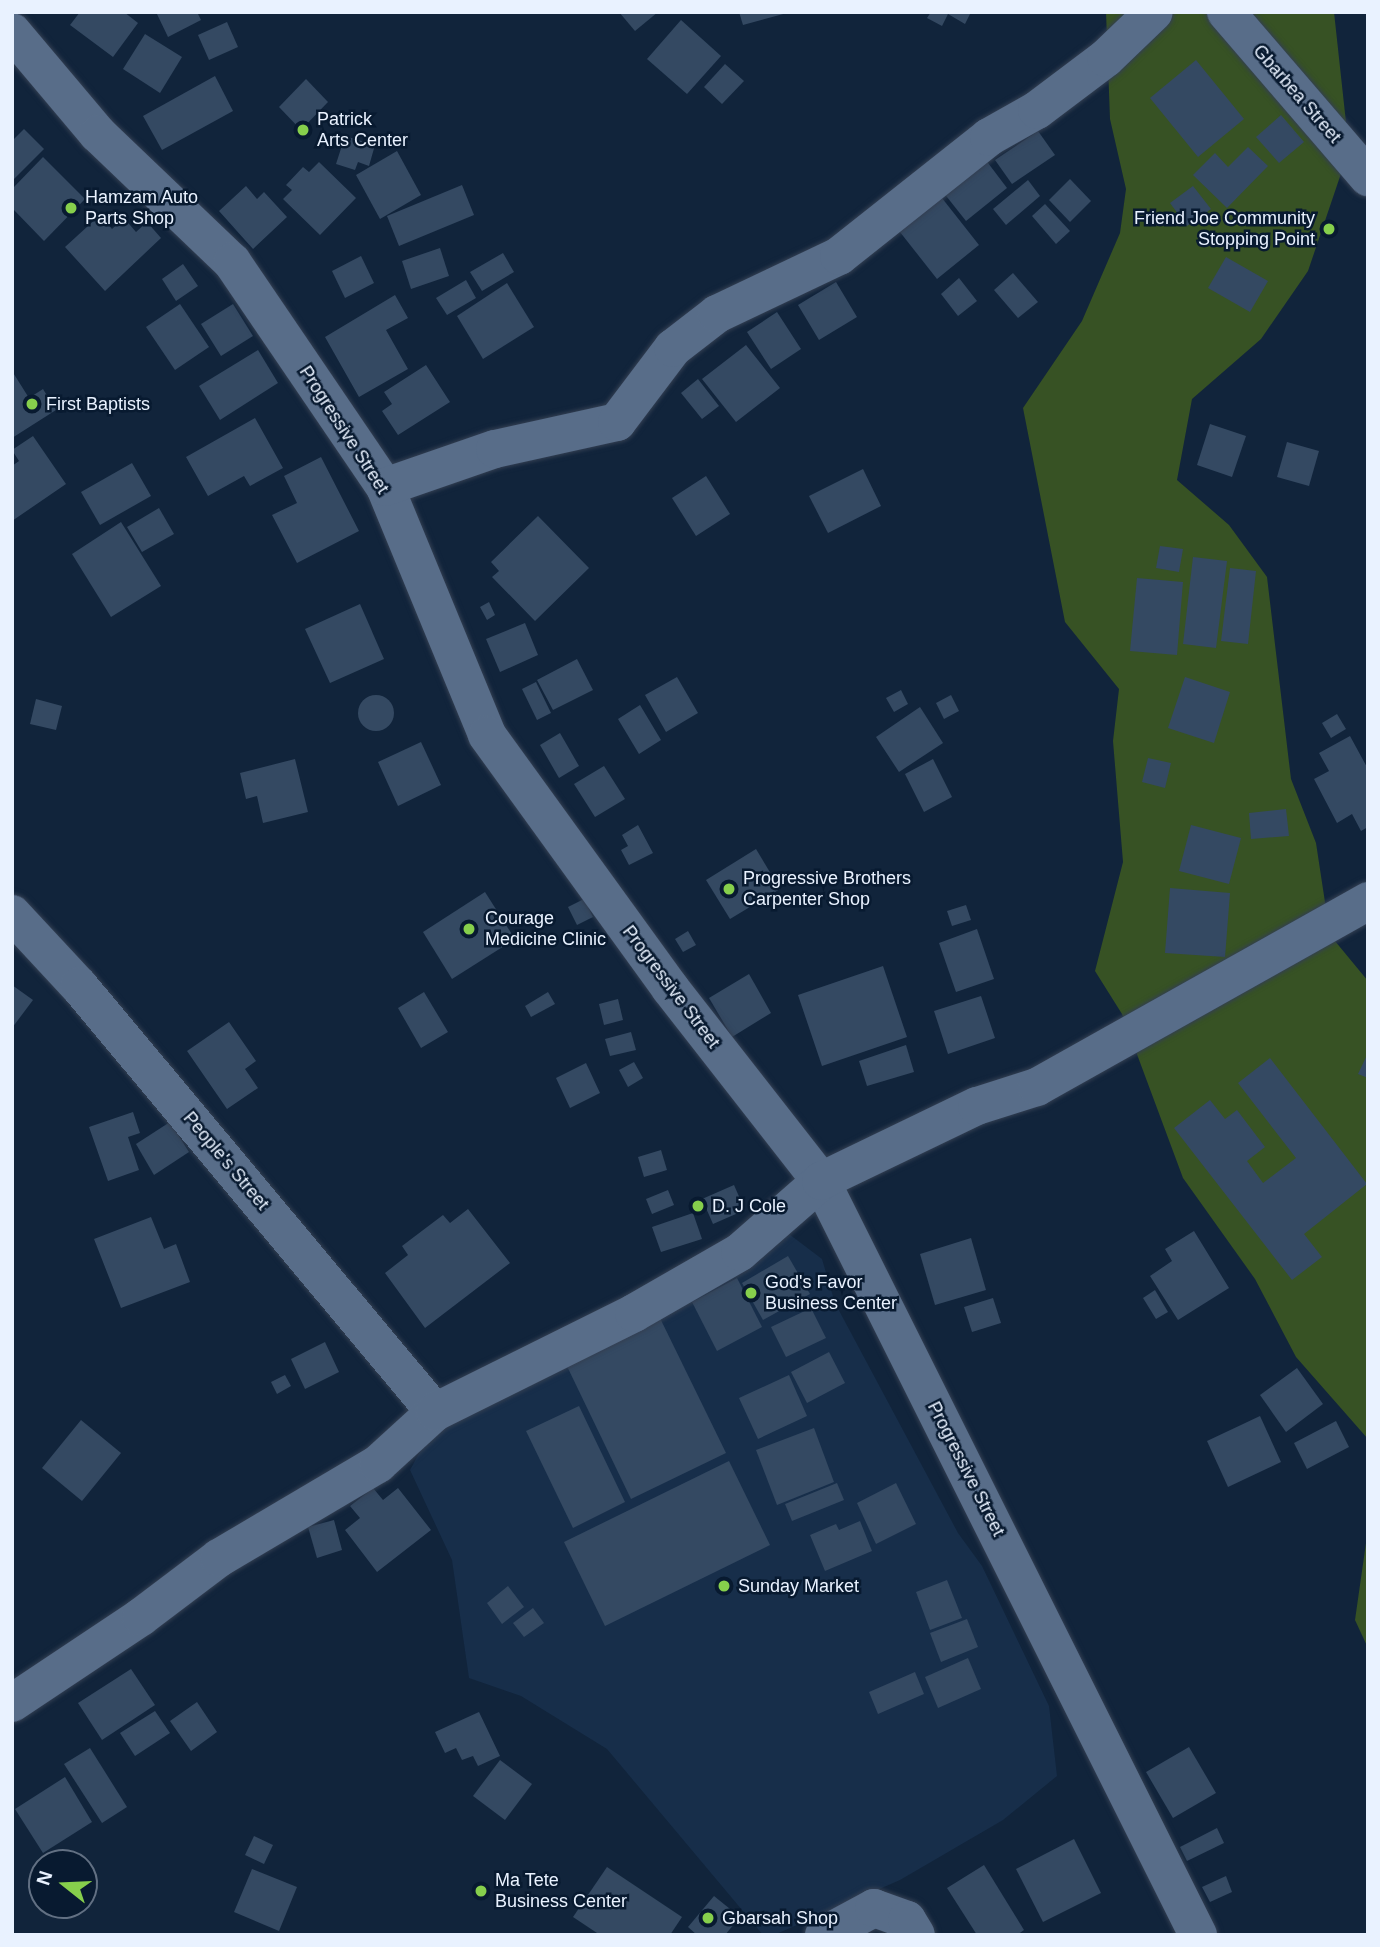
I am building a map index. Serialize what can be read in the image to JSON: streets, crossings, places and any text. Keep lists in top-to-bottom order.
{
  "streets": {
    "street": ["Gbarbea Street", "Progressive Street", "People's Street"]
  },
  "places": [
    "Patrick Arts Center",
    "Hamzam Auto Parts Shop",
    "Friend Joe Community Stopping Point",
    "First Baptists",
    "Progressive Brothers Carpenter Shop",
    "Courage Medicine Clinic",
    "D. J Cole",
    "God's Favor Business Center",
    "Sunday Market",
    "Ma Tete Business Center",
    "Gbarsah Shop"
  ],
  "north": "left"
}
